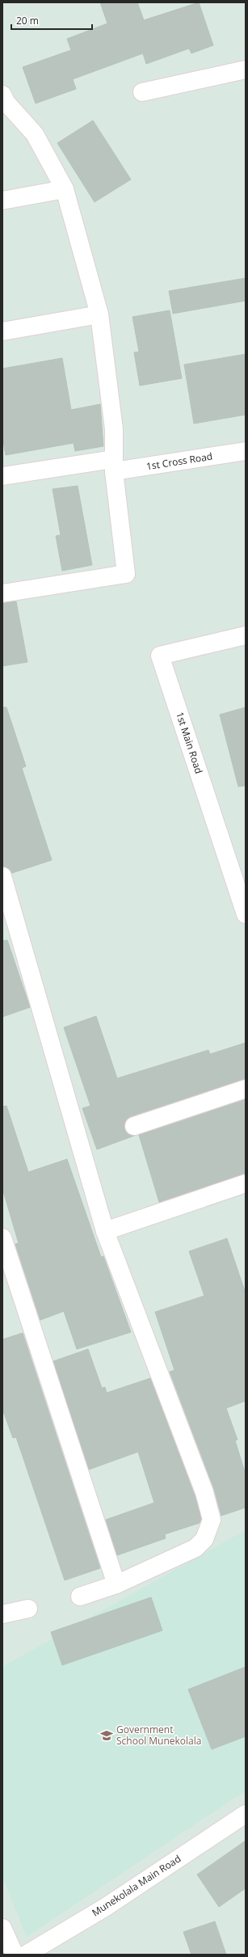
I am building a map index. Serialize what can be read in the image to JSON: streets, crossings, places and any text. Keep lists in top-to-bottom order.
{
  "streets": {
    "street": ["1st Cross Road", "1st Main Road", "Munekolala Main Road"]
  },
  "places": {
    "school or university": ["Government School Munekolala"]
  },
  "scale_bar": "20 m"
}
